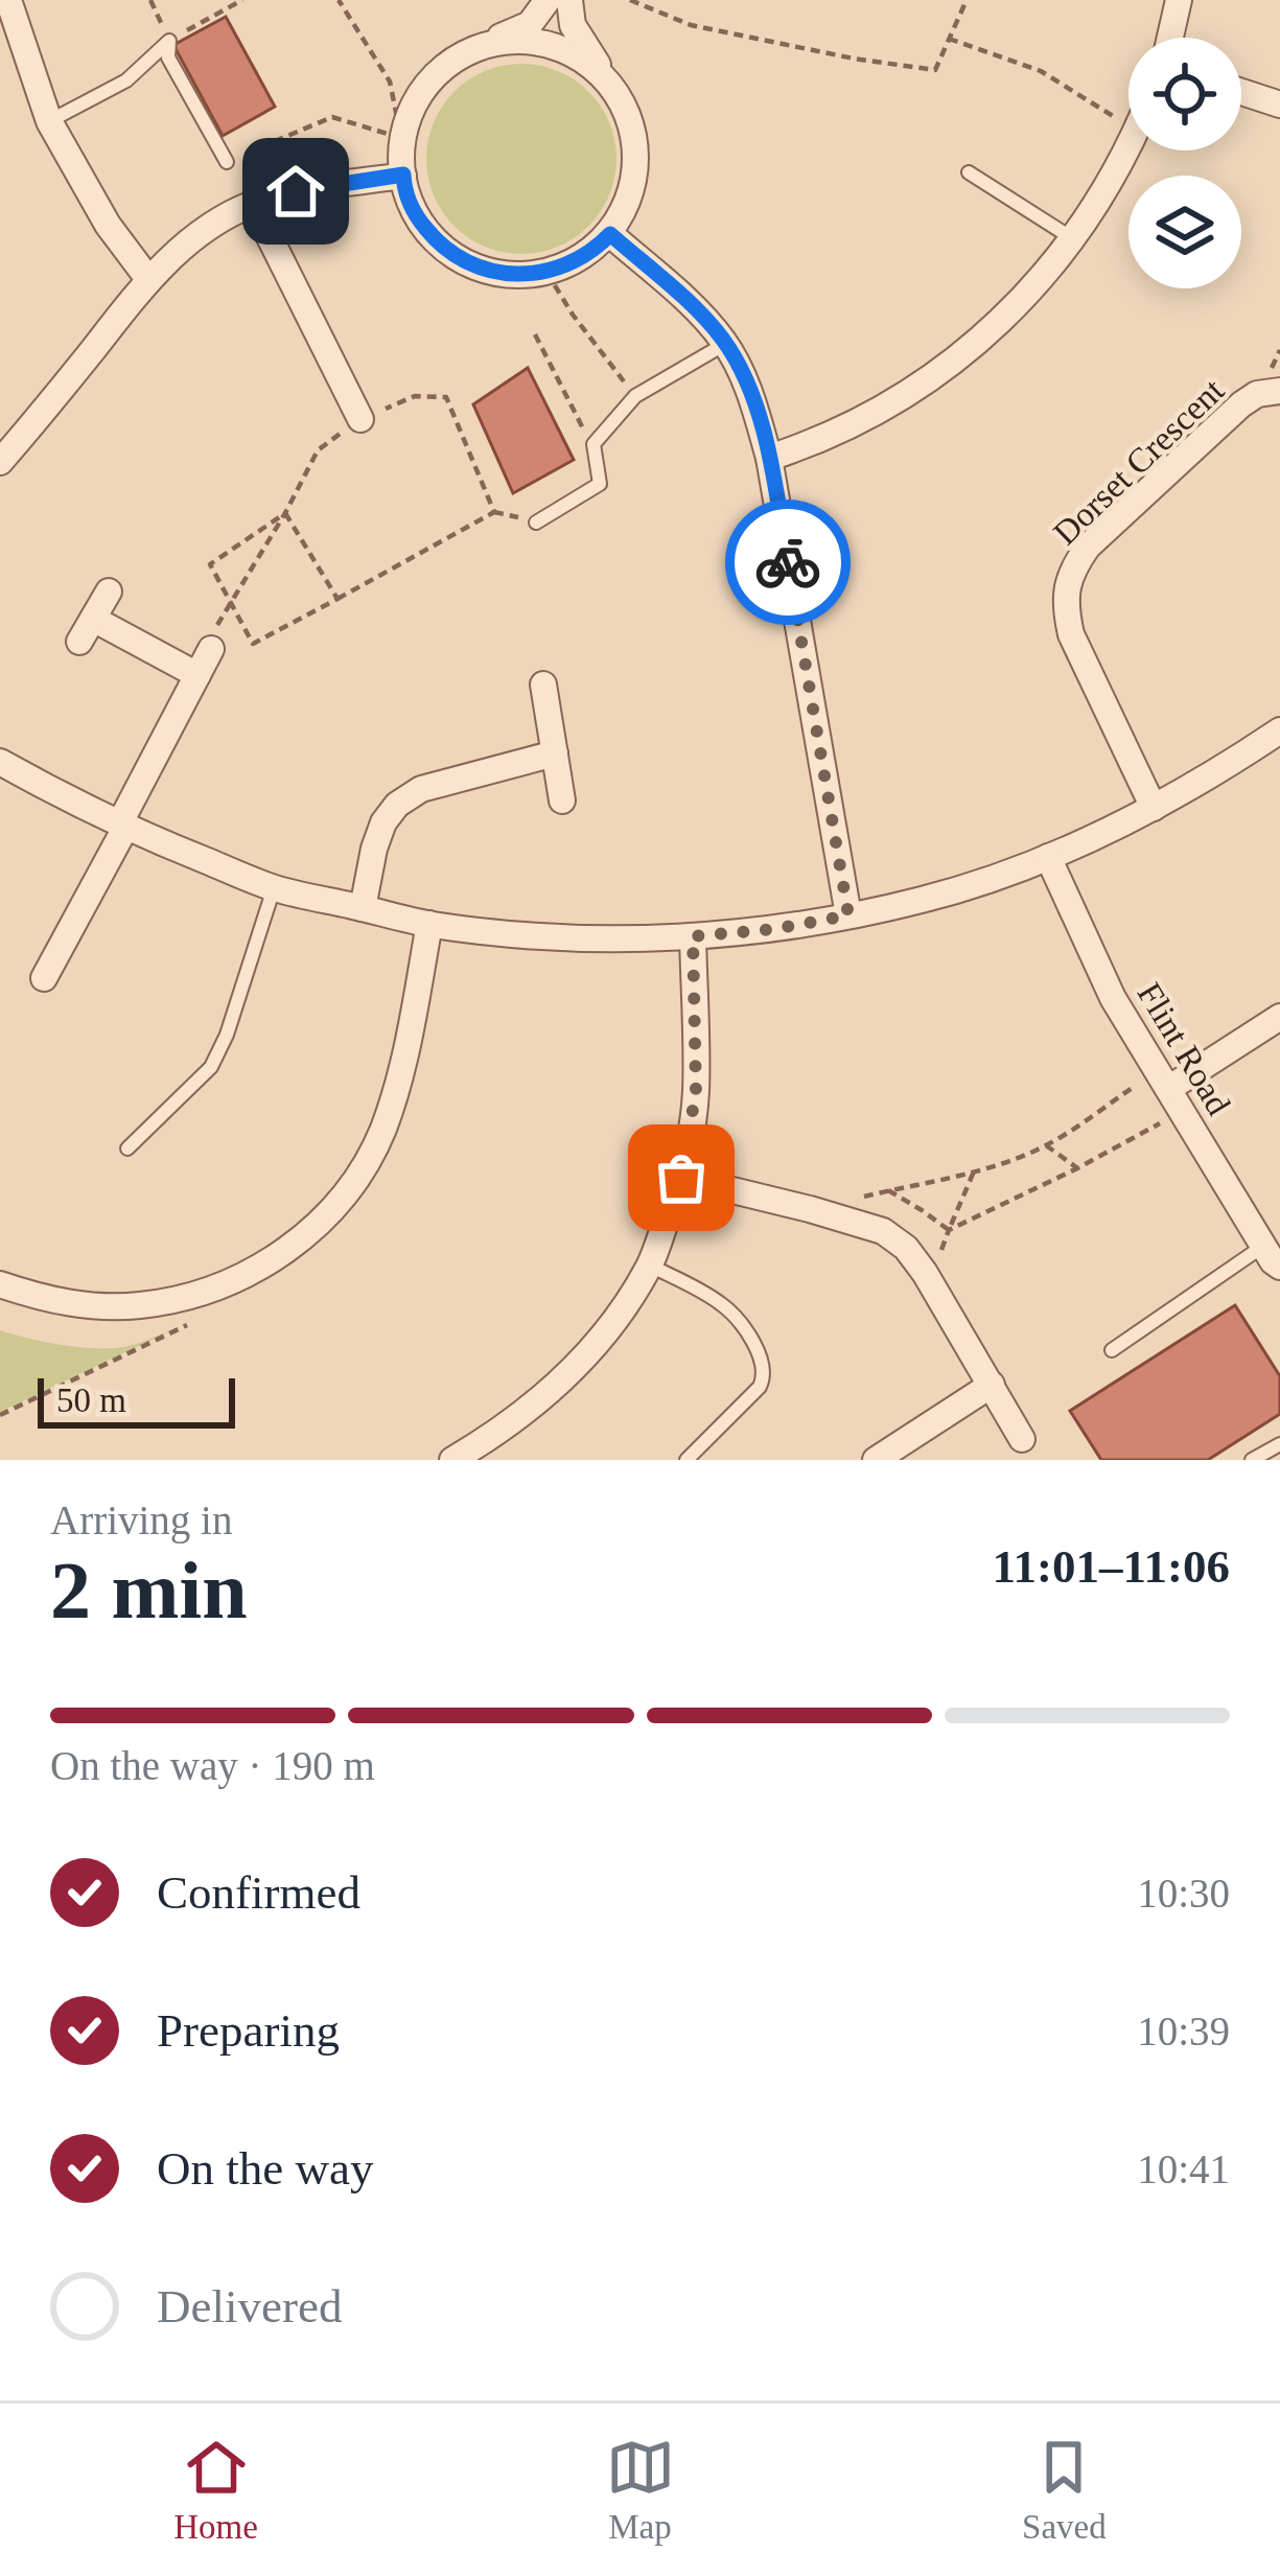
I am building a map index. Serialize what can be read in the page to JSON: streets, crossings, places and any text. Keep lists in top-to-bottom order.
{
  "streets": {
    "street": ["Dorset Crescent", "Flint Road"]
  },
  "scale_bar": "50 m",
  "page": {
    "scale": "50 m",
    "heading": ["2 min", "Arriving in", "11:01–11:06"],
    "bar": "On the way · 190 m",
    "list": [
      ["Confirmed", "10:30"],
      ["Preparing", "10:39"],
      ["On the way", "10:41"],
      "Delivered"
    ],
    "tabs": ["Home", "Map", "Saved"]
  }
}
